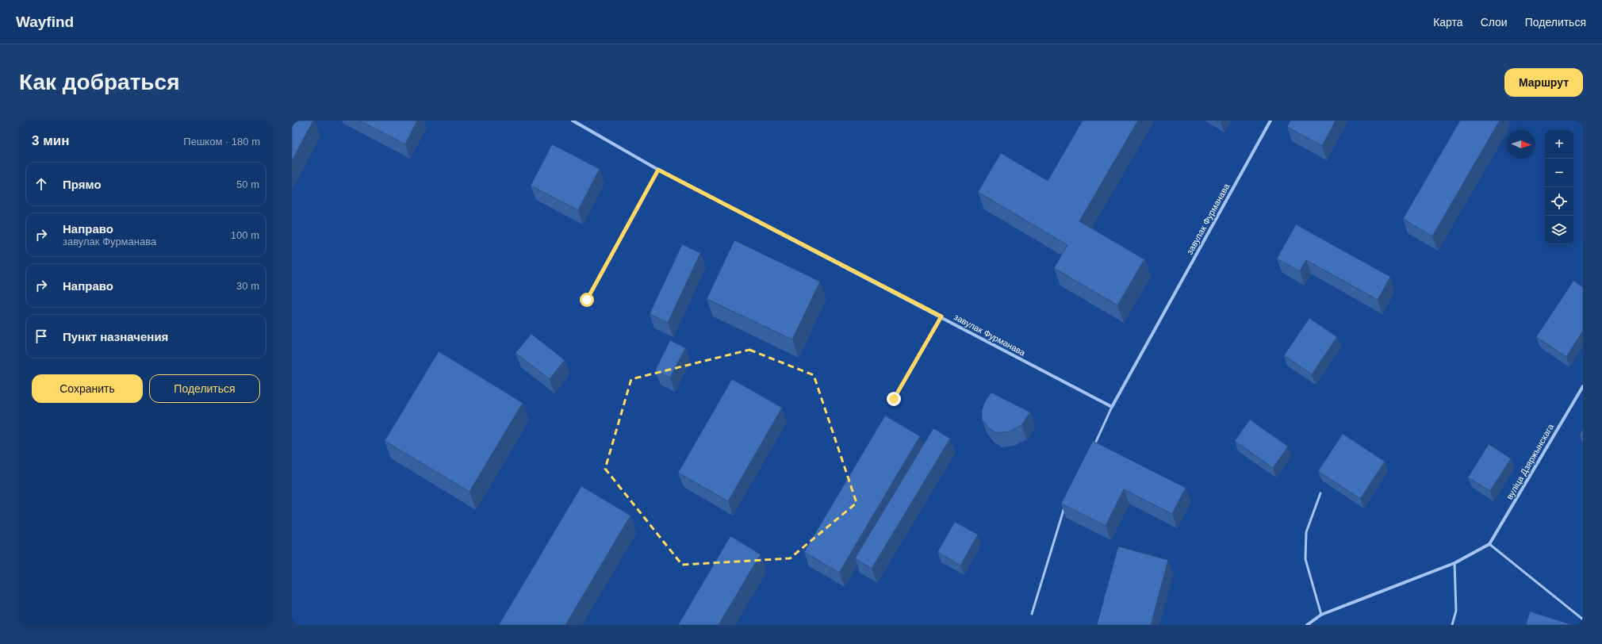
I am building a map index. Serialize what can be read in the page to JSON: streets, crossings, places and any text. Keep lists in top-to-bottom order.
{
  "streets": {
    "street": ["завулак Фурманава", "вуліца Дзяржынскага"]
  },
  "north": "right",
  "page": {
    "header": "Wayfind",
    "nav": ["Карта", "Слои", "Поделиться"],
    "buttons": [
      "Маршрут",
      ["Сохранить", "Поделиться"]
    ],
    "title": "Как добраться",
    "heading": ["3 мин", "Пешком · 180 m"],
    "map_buttons": ["+", "−"],
    "list": [
      ["Прямо", "50 m"],
      ["Направо", "завулак Фурманава", "100 m"],
      ["Направо", "30 m"],
      "Пункт назначения"
    ]
  }
}
